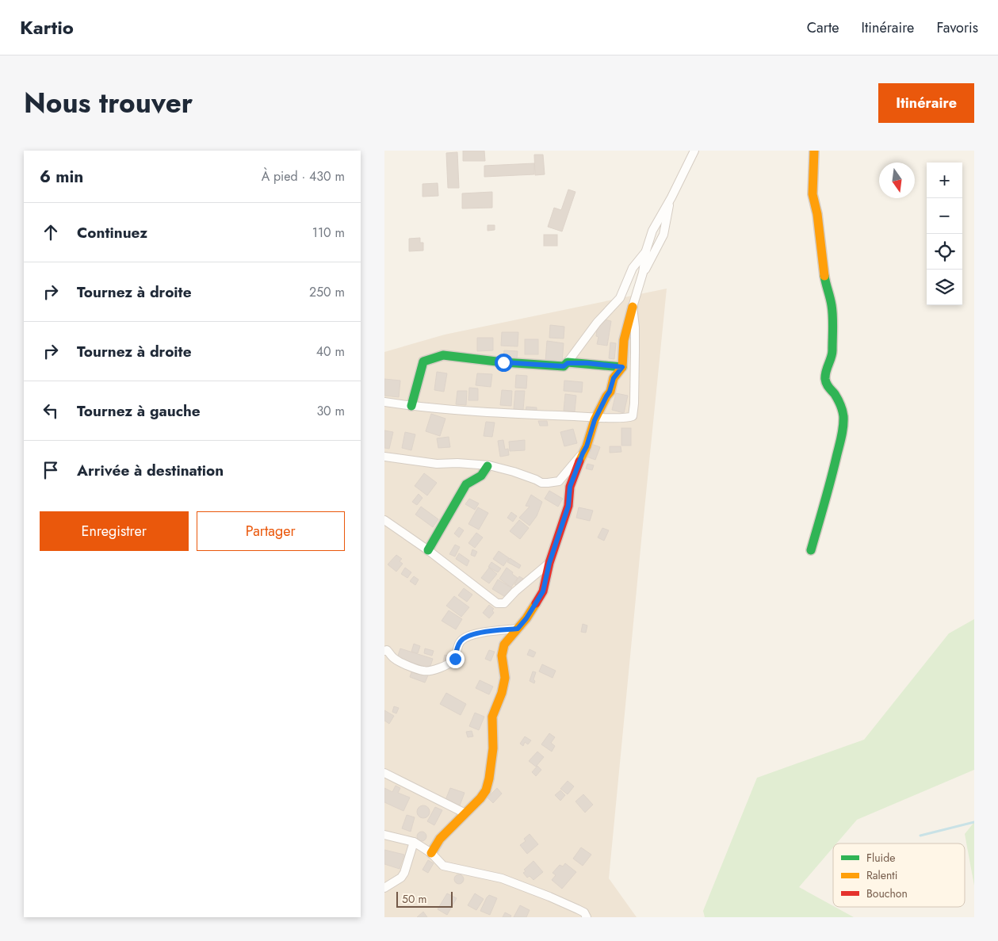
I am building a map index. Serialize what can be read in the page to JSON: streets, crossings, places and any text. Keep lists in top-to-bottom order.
{
  "legend": ["Fluide", "Ralenti", "Bouchon"],
  "scale_bar": "50 m",
  "north": "bottom",
  "page": {
    "header": "Kartio",
    "nav": ["Carte", "Itinéraire", "Favoris"],
    "title": "Nous trouver",
    "buttons": [
      "Itinéraire",
      ["Enregistrer", "Partager"]
    ],
    "heading": ["6 min", "À pied · 430 m"],
    "map_buttons": ["+", "−"],
    "list": [
      ["Continuez", "110 m"],
      ["Tournez à droite", "250 m"],
      ["Tournez à droite", "40 m"],
      ["Tournez à gauche", "30 m"],
      "Arrivée à destination"
    ],
    "scale": "50 m"
  }
}
